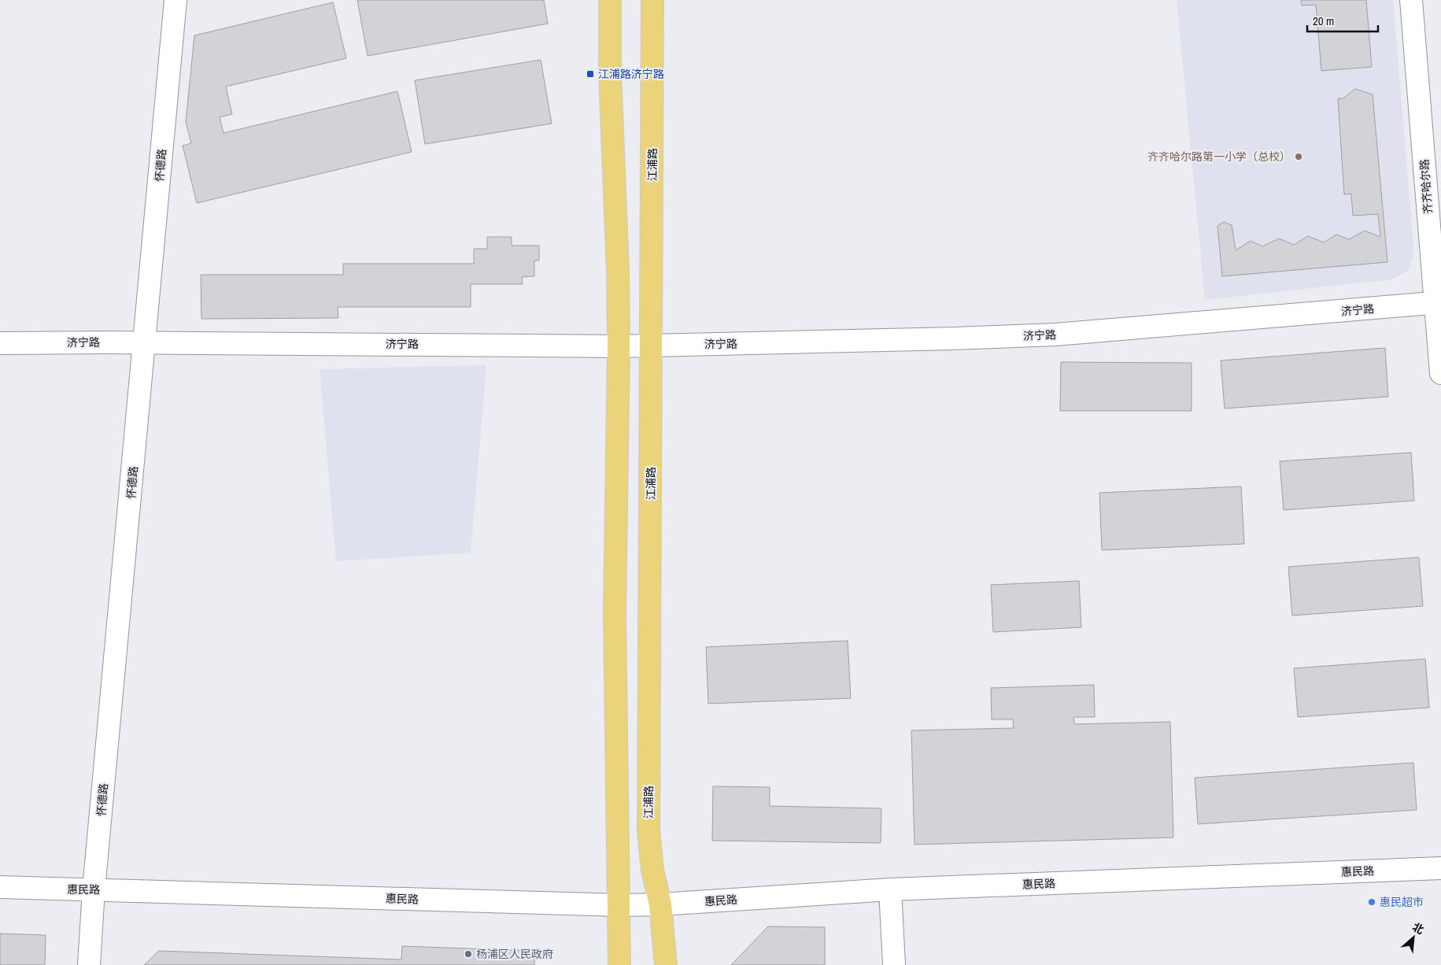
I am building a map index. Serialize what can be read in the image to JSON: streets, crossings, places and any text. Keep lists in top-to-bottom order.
{
  "streets": {
    "main road": ["江浦路"],
    "street": [
      "怀德路",
      "齐齐哈尔路",
      "济宁路",
      "惠民路"
    ]
  },
  "crossings": [
    ["江浦路", "济宁路"],
    ["江浦路", "惠民路"],
    ["怀德路", "济宁路"],
    ["怀德路", "惠民路"],
    ["齐齐哈尔路", "济宁路"]
  ],
  "places": {
    "transit": ["江浦路济宁路"],
    "other": ["齐齐哈尔路第一小学（总校）", "惠民超市", "杨浦区人民政府"]
  },
  "scale_bar": "20 m",
  "north": "top right"
}
